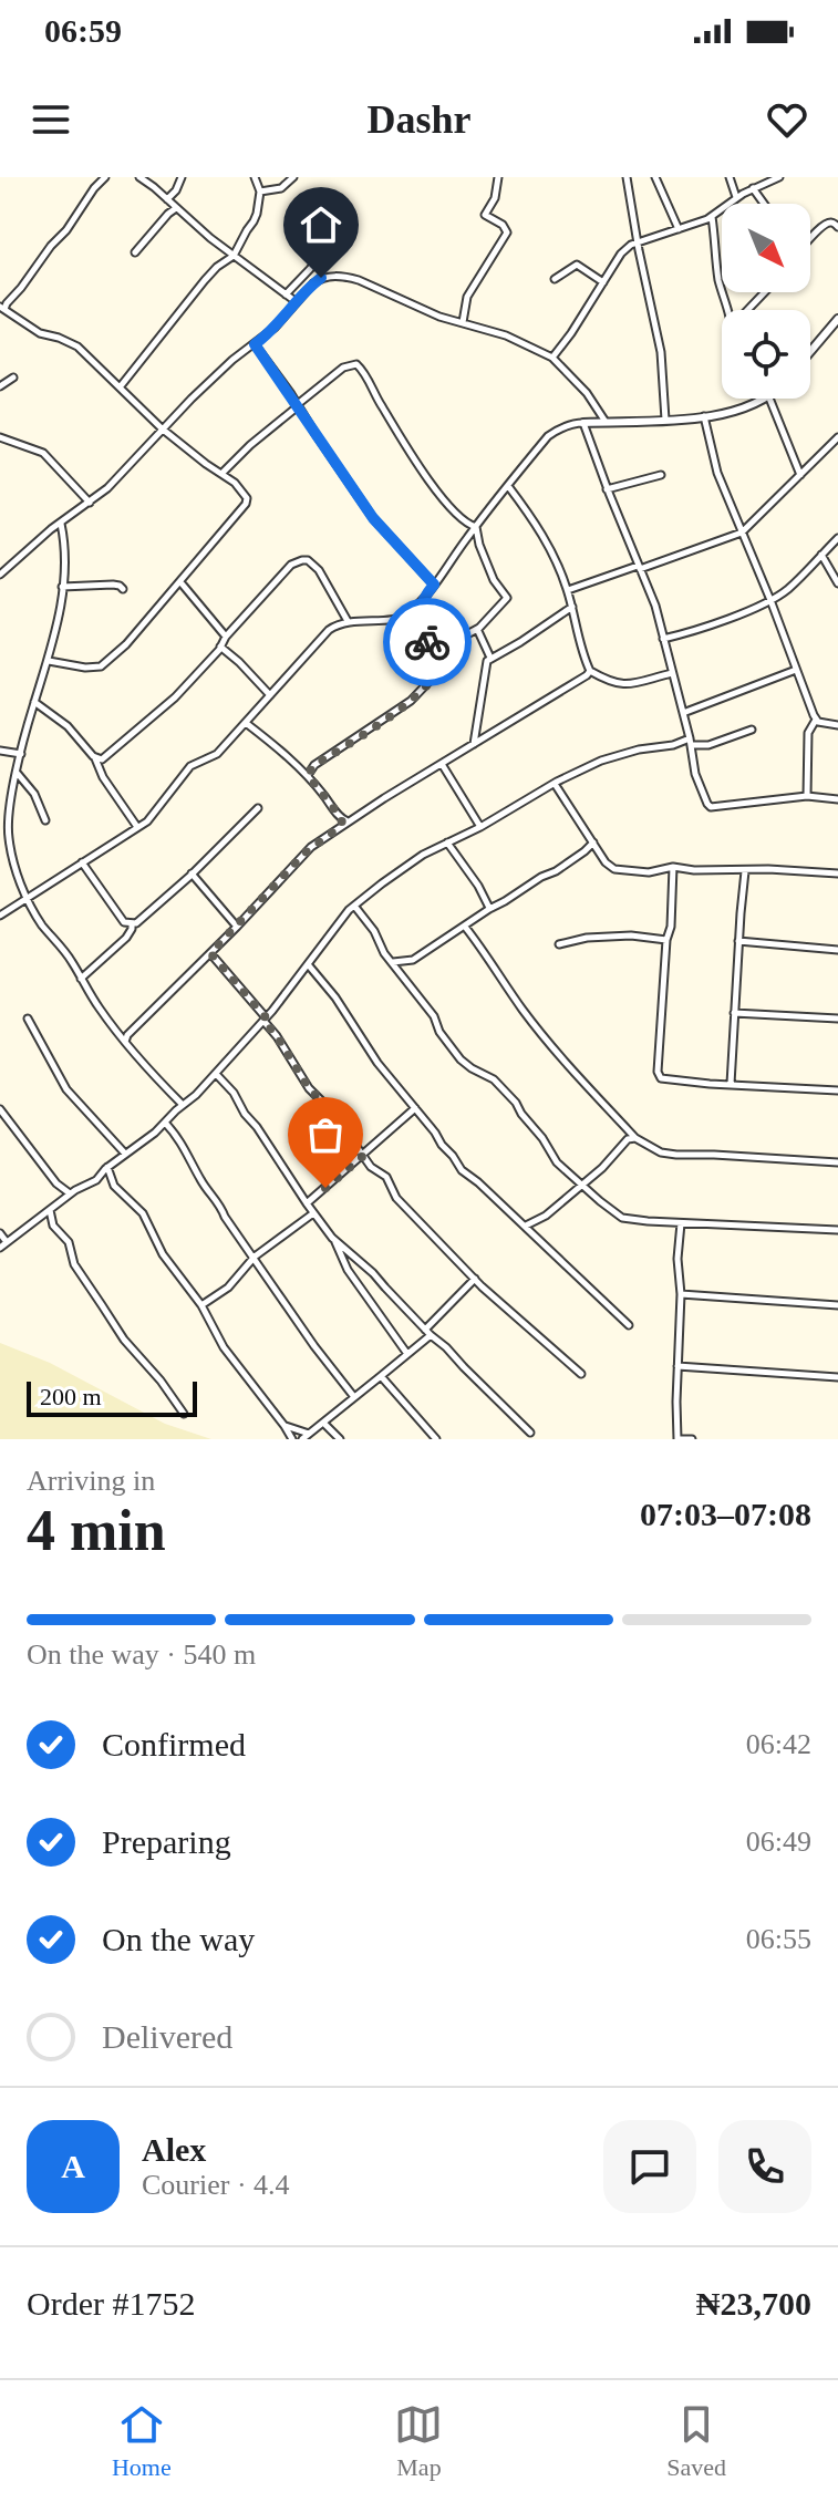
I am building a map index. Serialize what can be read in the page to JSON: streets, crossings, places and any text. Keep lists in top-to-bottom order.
{
  "scale_bar": "200 m",
  "north": "bottom right",
  "page": {
    "status": "06:59",
    "header": "Dashr",
    "scale": "200 m",
    "heading": ["4 min", "Arriving in", "07:03–07:08"],
    "panel": [
      "Alex",
      "Courier · 4.4",
      "Order #1752",
      "₦23,700"
    ],
    "bar": "On the way · 540 m",
    "list": [
      ["Confirmed", "06:42"],
      ["Preparing", "06:49"],
      ["On the way", "06:55"],
      "Delivered"
    ],
    "round": "A",
    "tabs": ["Home", "Map", "Saved"]
  }
}
